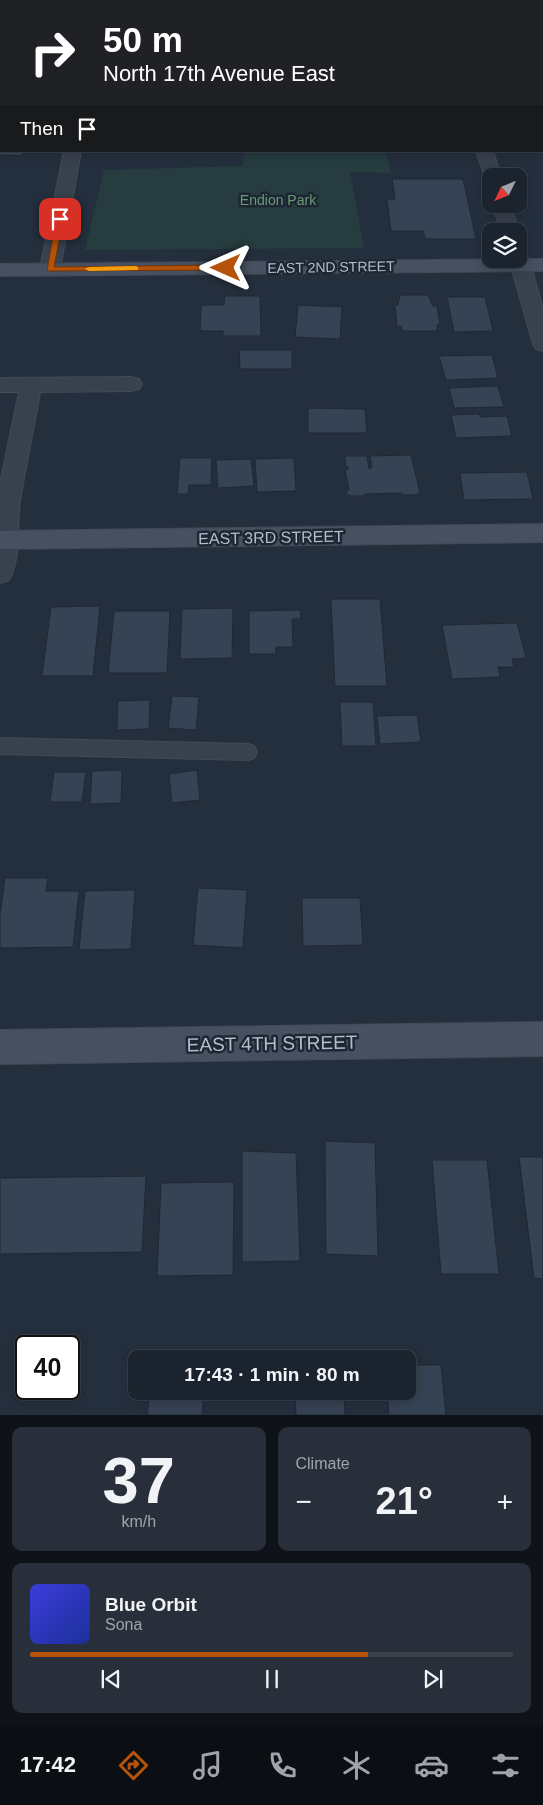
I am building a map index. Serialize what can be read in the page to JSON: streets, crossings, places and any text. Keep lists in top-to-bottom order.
{
  "streets": {
    "street": ["EAST 2ND STREET", "EAST 3RD STREET", "EAST 4TH STREET"]
  },
  "parks": ["Endion Park"],
  "north": "bottom left",
  "page": {
    "turn": ["50 m", "North 17th Avenue East"],
    "then": "Then",
    "limit": "40",
    "trip": "17:43 · 1 min · 80 m",
    "tile": [
      ["37", "km/h"],
      "Climate"
    ],
    "heat": ["−", "21°", "+"],
    "song": ["Blue Orbit", "Sona"],
    "tabs": "17:42"
  }
}
